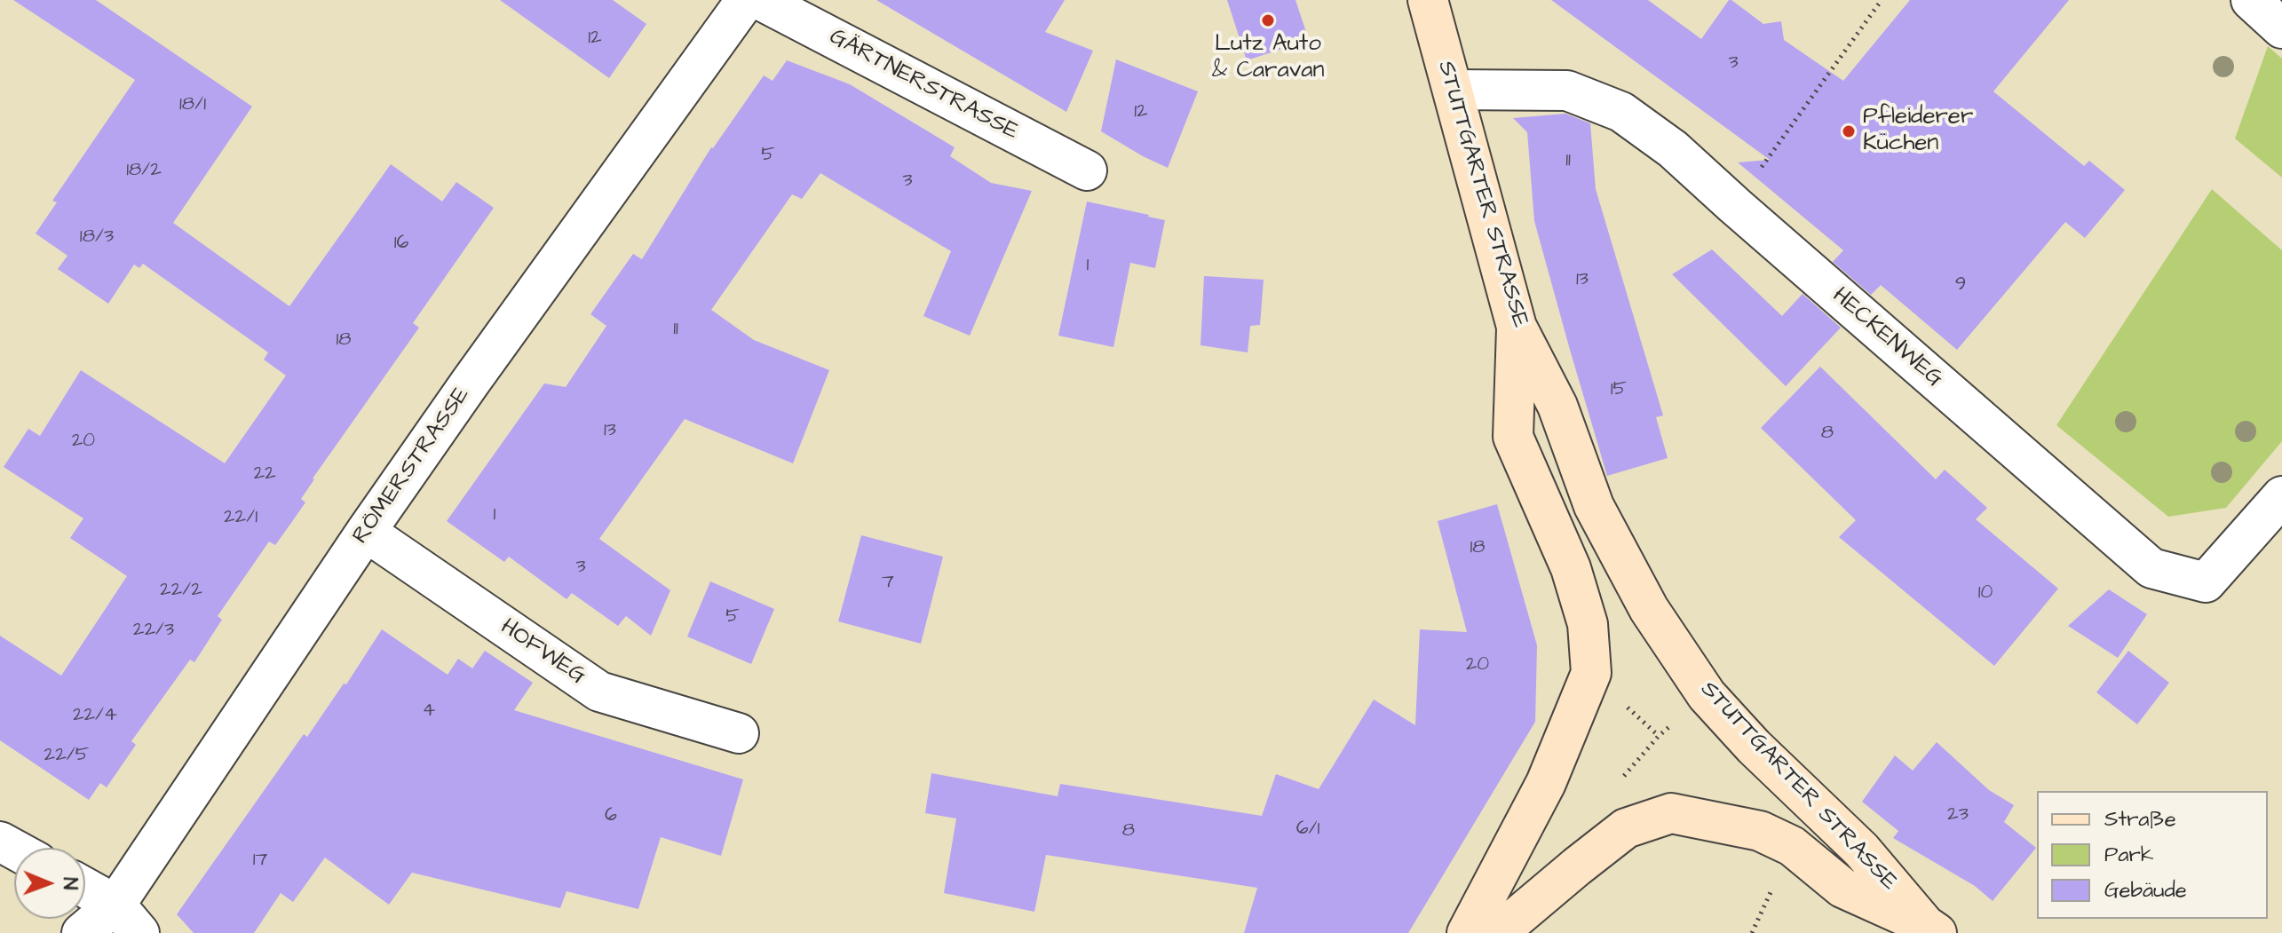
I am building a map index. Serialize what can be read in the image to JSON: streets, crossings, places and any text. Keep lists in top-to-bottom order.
{
  "streets": {
    "main road": ["STUTTGARTER STRASSE"],
    "street": [
      "GÄRTNERSTRASSE",
      "HECKENWEG",
      "RÖMERSTRASSE",
      "HOFWEG"
    ]
  },
  "crossings": [
    ["STUTTGARTER STRASSE", "HECKENWEG"],
    ["RÖMERSTRASSE", "HOFWEG"]
  ],
  "places": ["Lutz Auto & Caravan", "Pfleiderer Küchen"],
  "house_numbers": [
    "12",
    "3",
    "18/1",
    "12",
    "5",
    "11",
    "18/2",
    "3",
    "18/3",
    "16",
    "1",
    "13",
    "9",
    "11",
    "18",
    "15",
    "13",
    "8",
    "20",
    "22",
    "1",
    "22/1",
    "18",
    "3",
    "7",
    "22/2",
    "10",
    "5",
    "22/3",
    "20",
    "4",
    "22/4",
    "22/5",
    "23",
    "6",
    "6/1",
    "8",
    "17"
  ],
  "legend": ["Straße", "Park", "Gebäude"],
  "north": "right"
}
